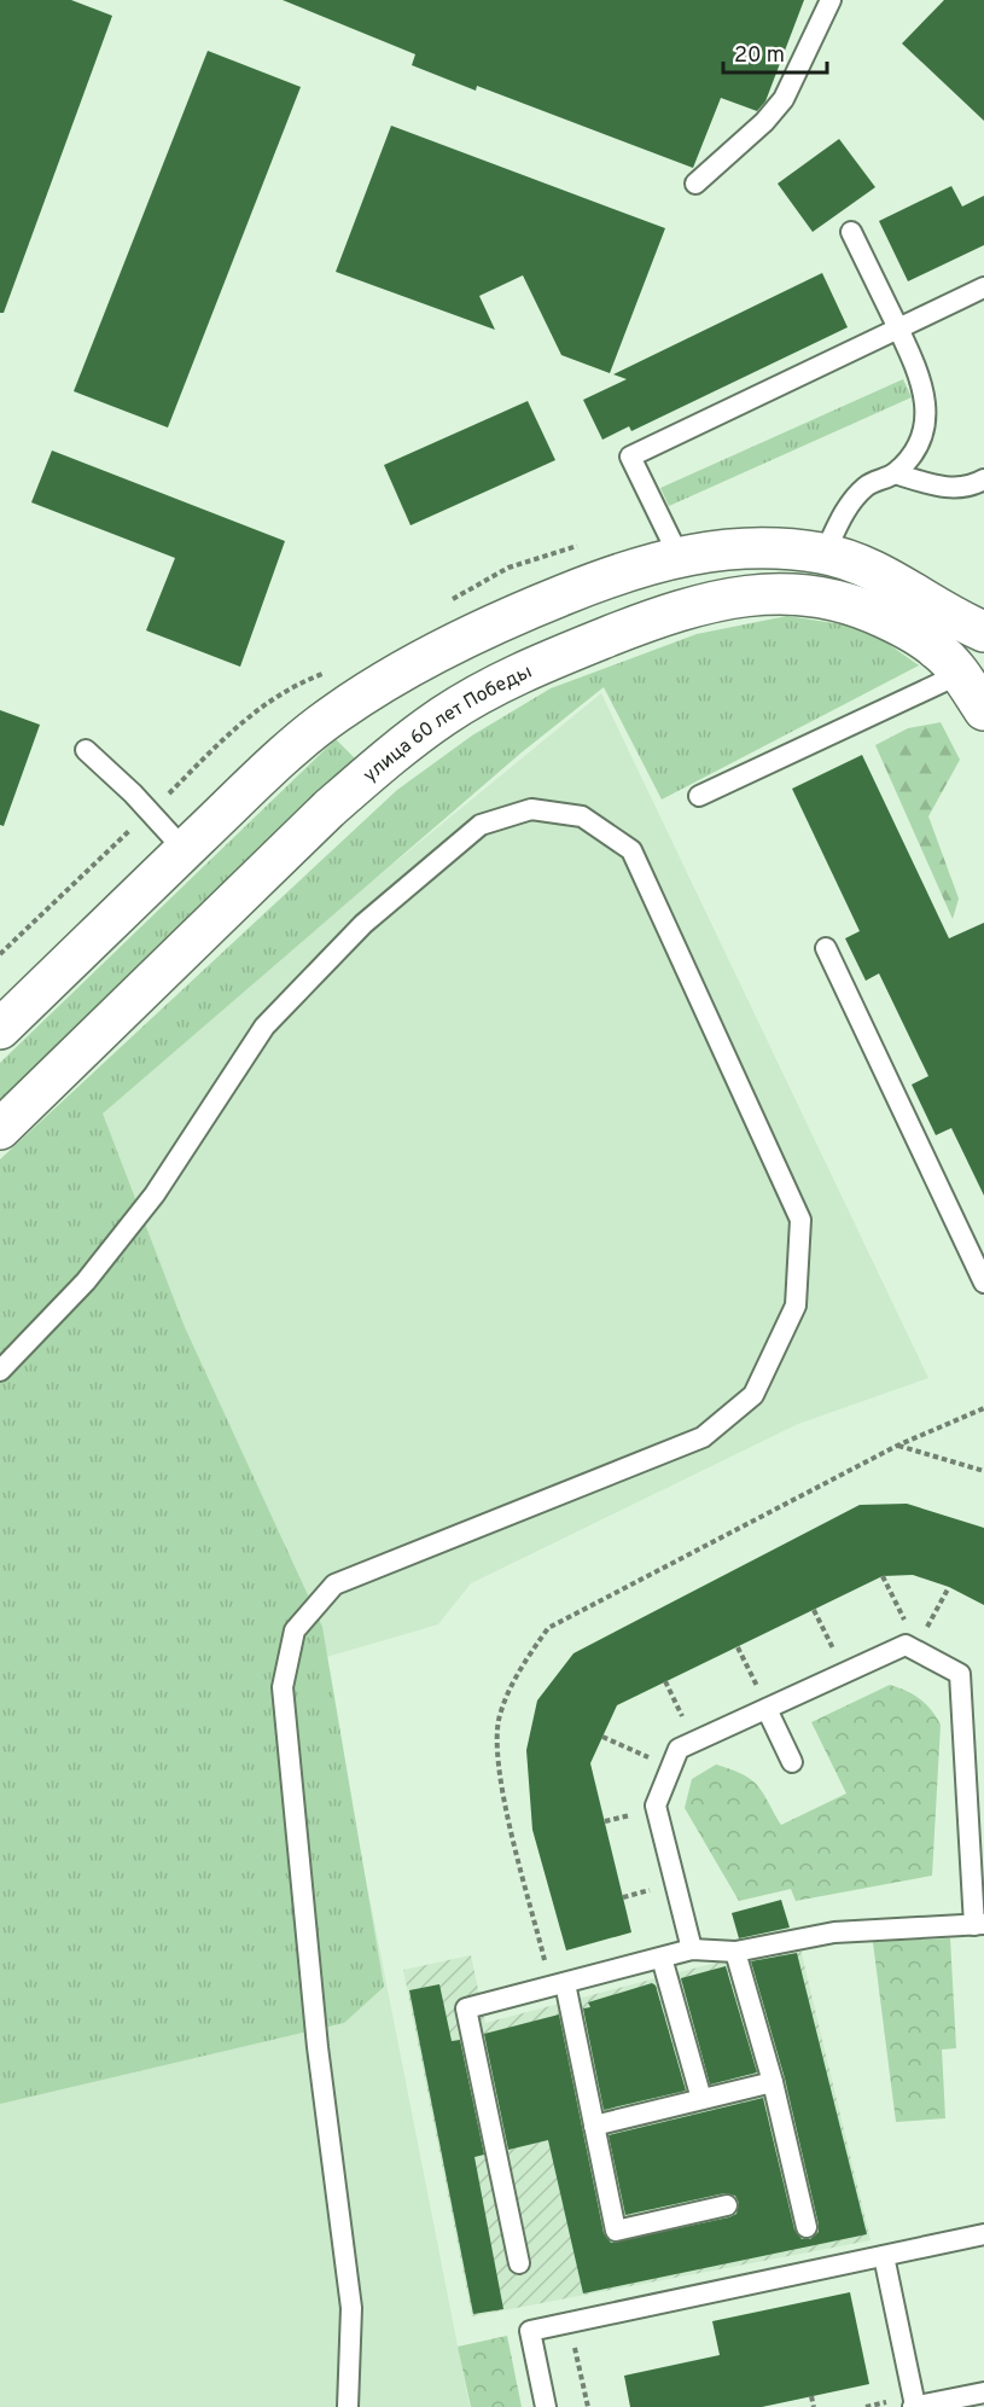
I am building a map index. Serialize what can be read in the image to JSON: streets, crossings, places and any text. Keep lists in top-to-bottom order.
{
  "streets": {
    "main road": ["улица 60 лет Победы"]
  },
  "scale_bar": "20 m"
}
